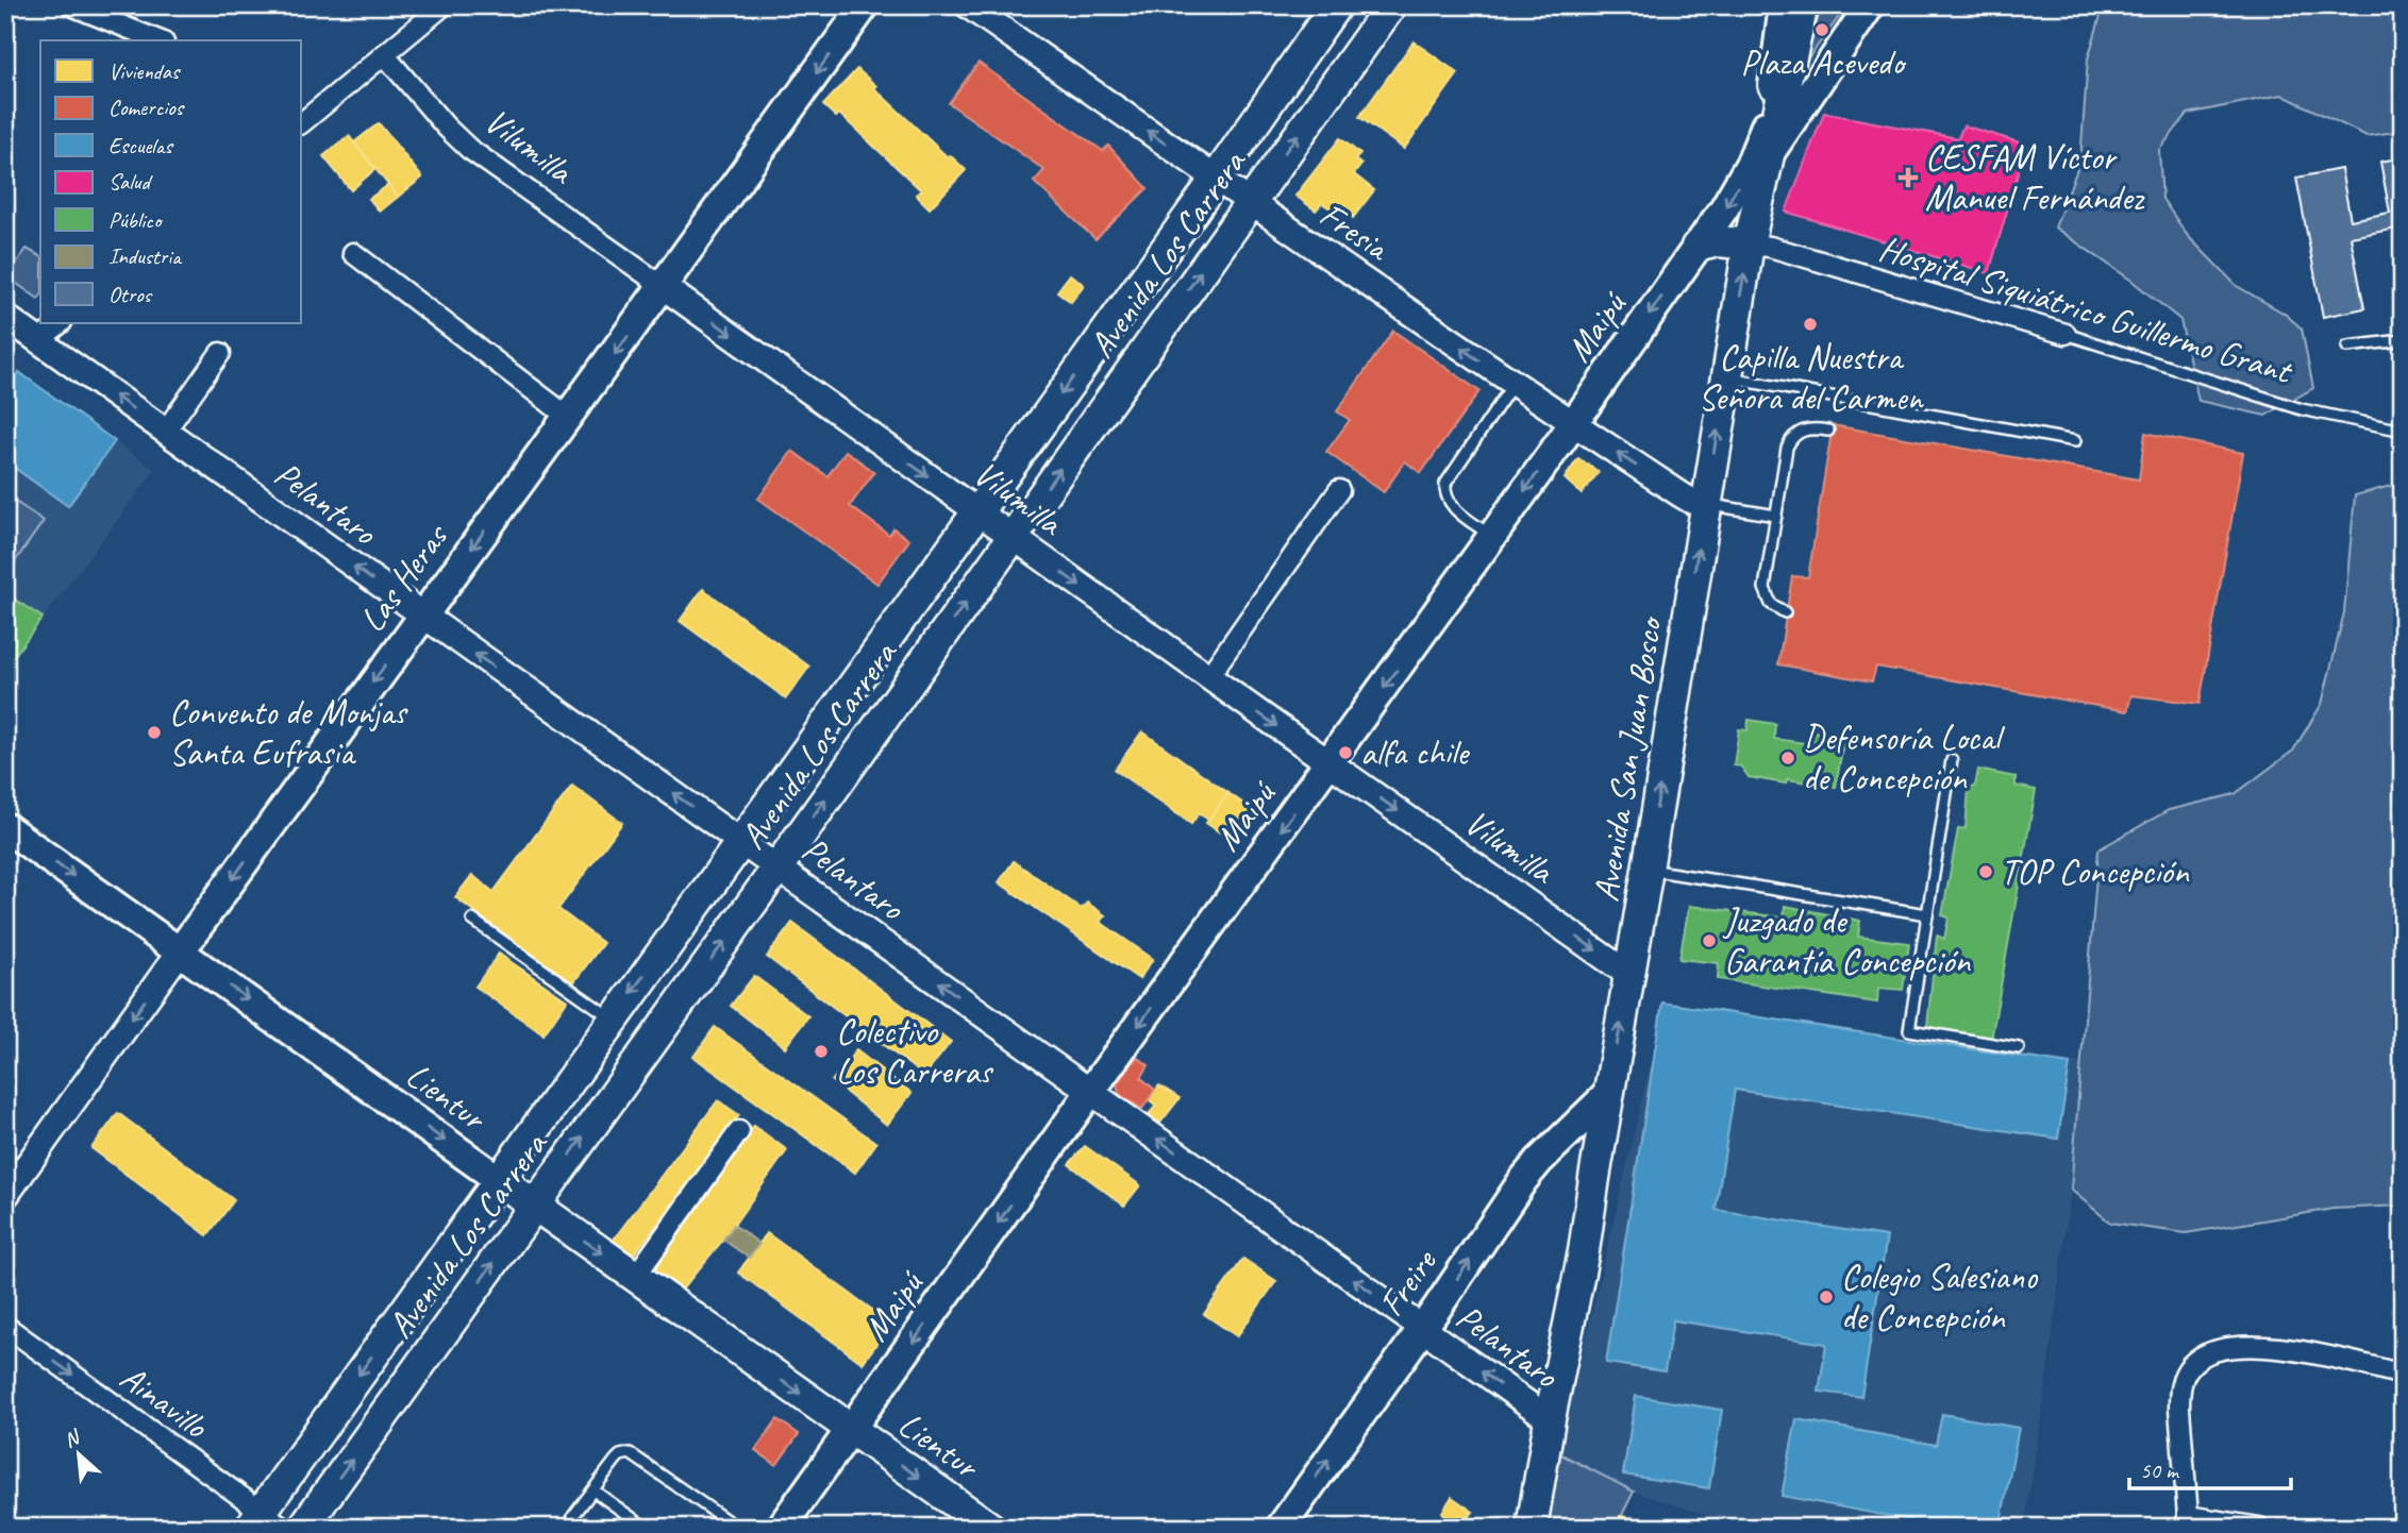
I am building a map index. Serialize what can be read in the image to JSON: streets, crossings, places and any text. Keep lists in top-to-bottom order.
{
  "streets": {
    "main road": [
      "Avenida Los Carrera",
      "Maipú",
      "Las Heras",
      "Avenida San Juan Bosco",
      "Lientur",
      "Freire"
    ],
    "street": [
      "Vilumilla",
      "Fresia",
      "Hospital Siquiátrico Guillermo Grant",
      "Pelantaro",
      "Ainavillo"
    ]
  },
  "crossings": [
    ["Vilumilla", "Avenida Los Carrera"],
    ["Vilumilla", "Maipú"],
    ["Vilumilla", "Las Heras"],
    ["Vilumilla", "Avenida San Juan Bosco"],
    ["Fresia", "Avenida Los Carrera"],
    ["Fresia", "Maipú"],
    ["Fresia", "Avenida San Juan Bosco"],
    ["Avenida Los Carrera", "Pelantaro"],
    ["Avenida Los Carrera", "Lientur"],
    ["Avenida Los Carrera", "Ainavillo"],
    ["Hospital Siquiátrico Guillermo Grant", "Avenida San Juan Bosco"],
    ["Maipú", "Pelantaro"],
    ["Maipú", "Avenida San Juan Bosco"],
    ["Maipú", "Lientur"],
    ["Pelantaro", "Las Heras"],
    ["Pelantaro", "Avenida San Juan Bosco"],
    ["Pelantaro", "Freire"],
    ["Las Heras", "Lientur"],
    ["Avenida San Juan Bosco", "Freire"]
  ],
  "one_way": [
    "Vilumilla",
    "Fresia",
    "Maipú",
    "Pelantaro",
    "Las Heras",
    "Avenida San Juan Bosco",
    "Lientur",
    "Freire",
    "Ainavillo"
  ],
  "places": {
    "other": [
      "Plaza Acevedo",
      "Capilla Nuestra Señora del Carmen",
      "Convento de Monjas Santa Eufrasia",
      "alfa chile",
      "Defensoría Local de Concepción",
      "TOP Concepción",
      "Juzgado de Garantía Concepción",
      "Colectivo Los Carreras",
      "Colegio Salesiano de Concepción"
    ],
    "health": ["CESFAM Víctor Manuel Fernández"]
  },
  "legend": [
    "Viviendas",
    "Comercios",
    "Escuelas",
    "Salud",
    "Público",
    "Industria",
    "Otros"
  ],
  "scale_bar": "50 m",
  "north": "top left"
}
